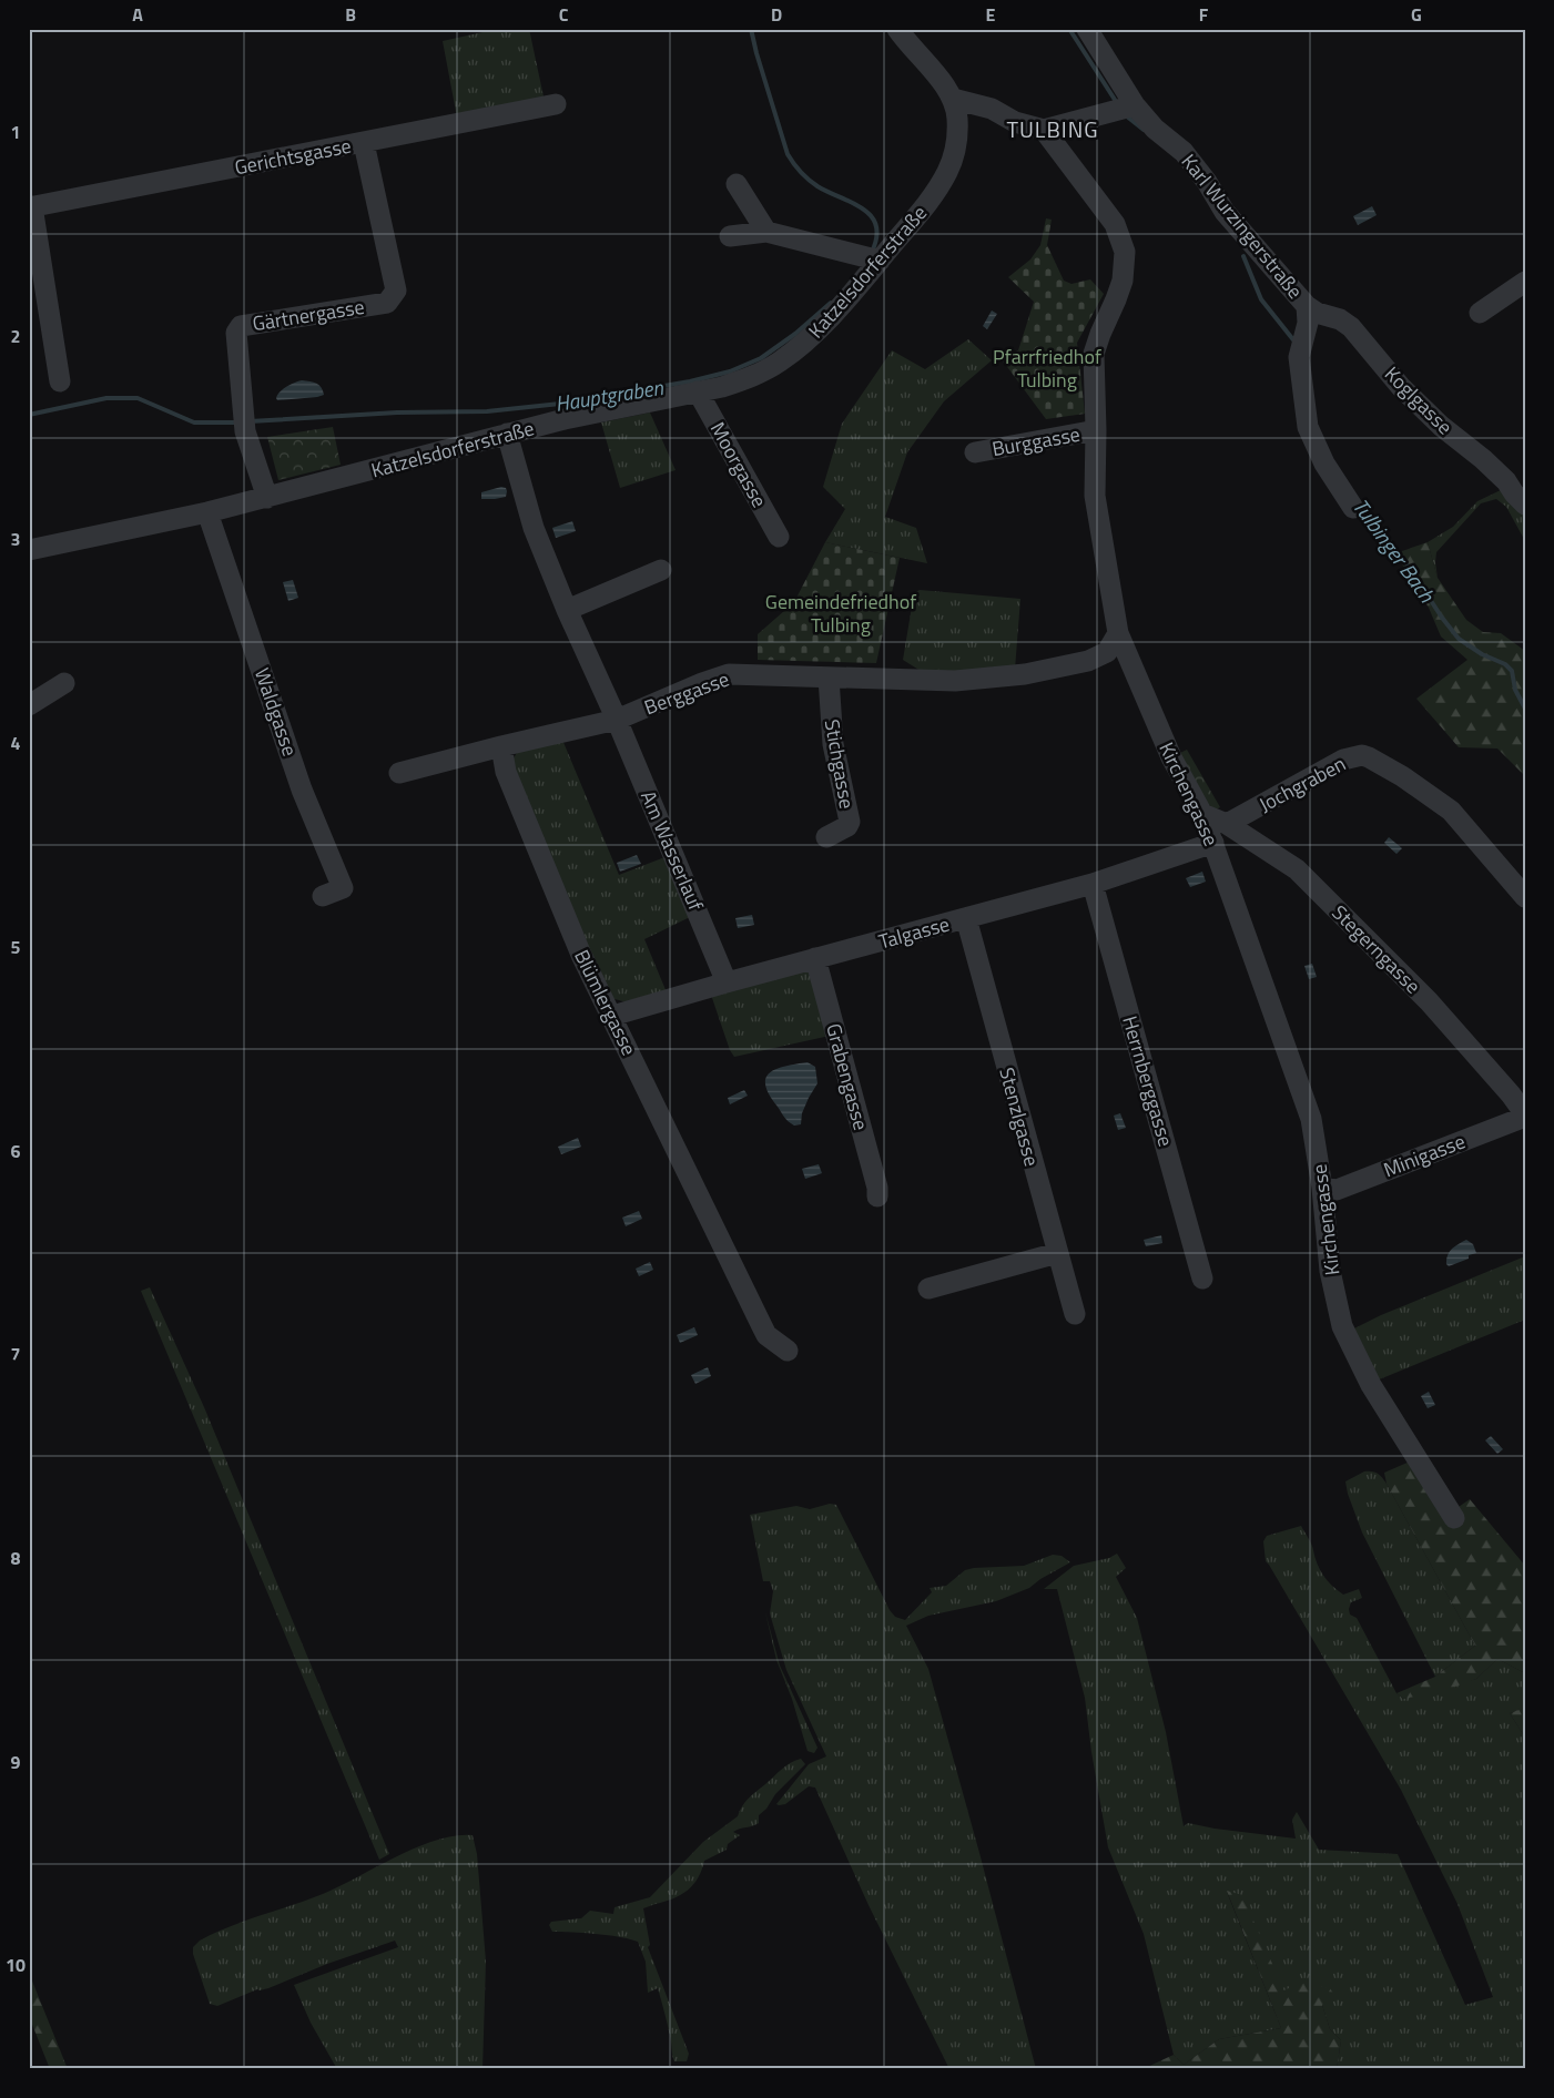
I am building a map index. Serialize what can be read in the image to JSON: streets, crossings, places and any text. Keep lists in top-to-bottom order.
{
  "streets": {
    "street": [
      "Gerichtsgasse",
      "Karl Wurzingerstraße",
      "Katzelsdorferstraße",
      "Gärtnergasse",
      "Koglgasse",
      "Burggasse",
      "Moorgasse",
      "Berggasse",
      "Waldgasse",
      "Stichgasse",
      "Jochgraben",
      "Kirchengasse",
      "Am Wasserlauf",
      "Talgasse",
      "Stegerngasse",
      "Blümlergasse",
      "Grabengasse",
      "Herrnberggasse",
      "Stenzlgasse",
      "Minigasse"
    ]
  },
  "crossings": [
    ["Gerichtsgasse", "Gärtnergasse"],
    ["Karl Wurzingerstraße", "Koglgasse"],
    ["Katzelsdorferstraße", "Gärtnergasse"],
    ["Katzelsdorferstraße", "Moorgasse"],
    ["Katzelsdorferstraße", "Waldgasse"],
    ["Burggasse", "Kirchengasse"],
    ["Berggasse", "Stichgasse"],
    ["Berggasse", "Kirchengasse"],
    ["Berggasse", "Am Wasserlauf"],
    ["Jochgraben", "Stegerngasse"],
    ["Kirchengasse", "Talgasse"],
    ["Kirchengasse", "Stegerngasse"],
    ["Kirchengasse", "Minigasse"],
    ["Am Wasserlauf", "Talgasse"],
    ["Talgasse", "Blümlergasse"],
    ["Talgasse", "Grabengasse"],
    ["Talgasse", "Herrnberggasse"],
    ["Talgasse", "Stenzlgasse"],
    ["Stegerngasse", "Minigasse"]
  ],
  "districts": ["TULBING"],
  "water": ["Hauptgraben", "Tulbinger Bach"],
  "parks": ["Pfarrfriedhof Tulbing", "Gemeindefriedhof Tulbing"],
  "grid": {
    "columns": [
      "A",
      "B",
      "C",
      "D",
      "E",
      "F",
      "G"
    ],
    "rows": [
      "1",
      "2",
      "3",
      "4",
      "5",
      "6",
      "7",
      "8",
      "9",
      "10"
    ]
  }
}
